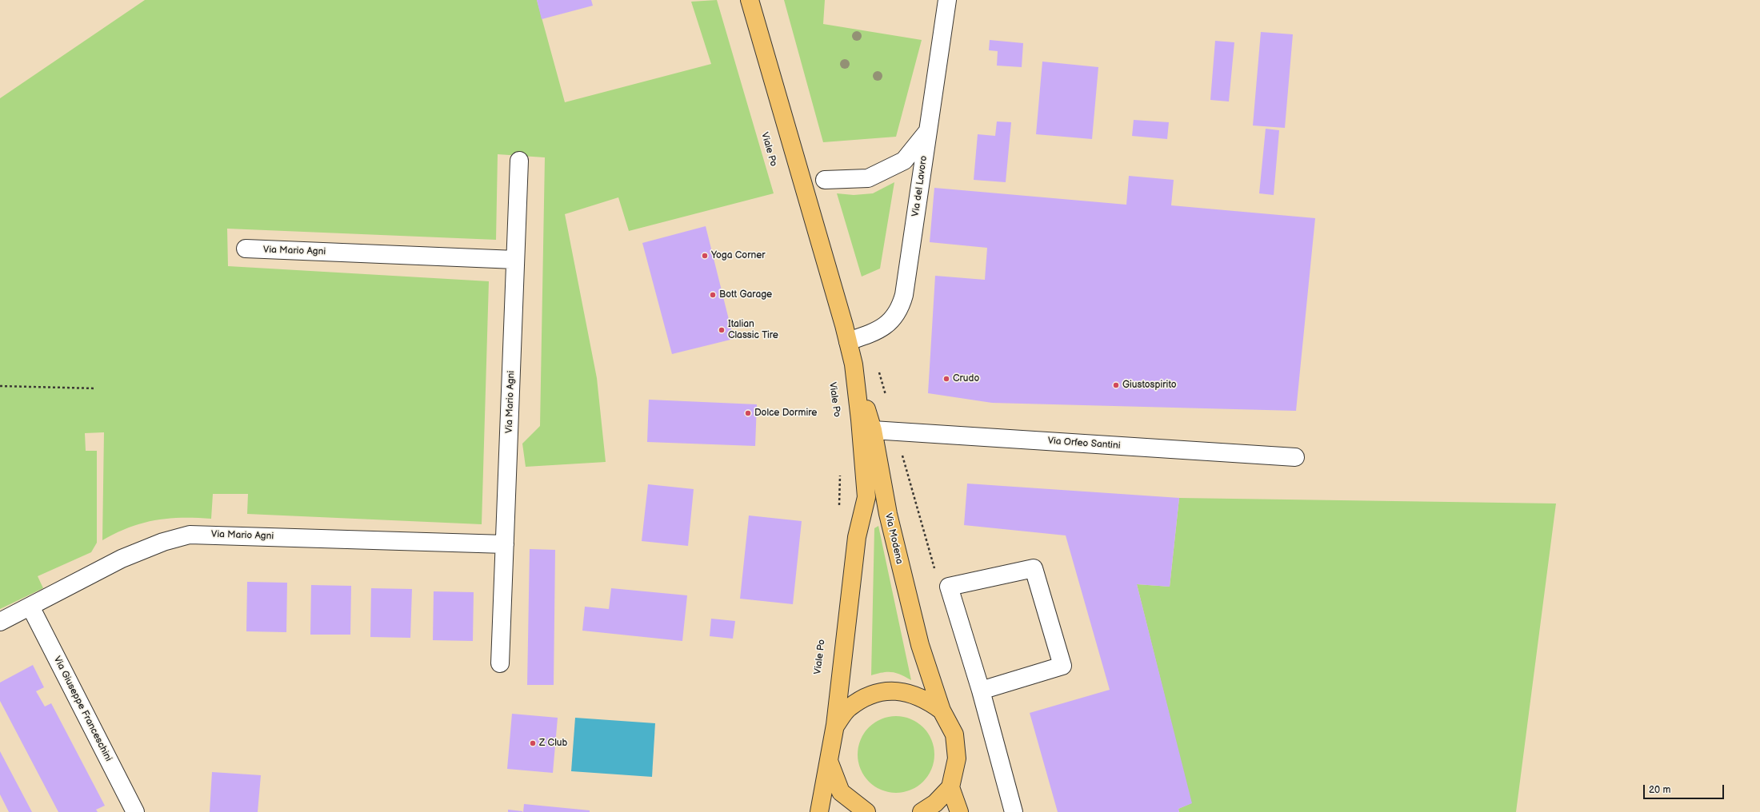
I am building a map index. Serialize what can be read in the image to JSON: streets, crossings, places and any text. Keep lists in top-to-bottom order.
{
  "streets": {
    "main road": ["Via Modena"],
    "street": [
      "Via del Lavoro",
      "Via Mario Agni",
      "Via Orfeo Santini",
      "Via Giuseppe Franceschini"
    ]
  },
  "crossings": [
    ["Via Mario Agni", "Via Giuseppe Franceschini"],
    ["Via Orfeo Santini", "Via Modena"]
  ],
  "places": [
    "Yoga Corner",
    "Bott Garage",
    "Italian Classic Tire",
    "Crudo",
    "Giustospirito",
    "Dolce Dormire",
    "Z Club"
  ],
  "scale_bar": "20 m"
}
